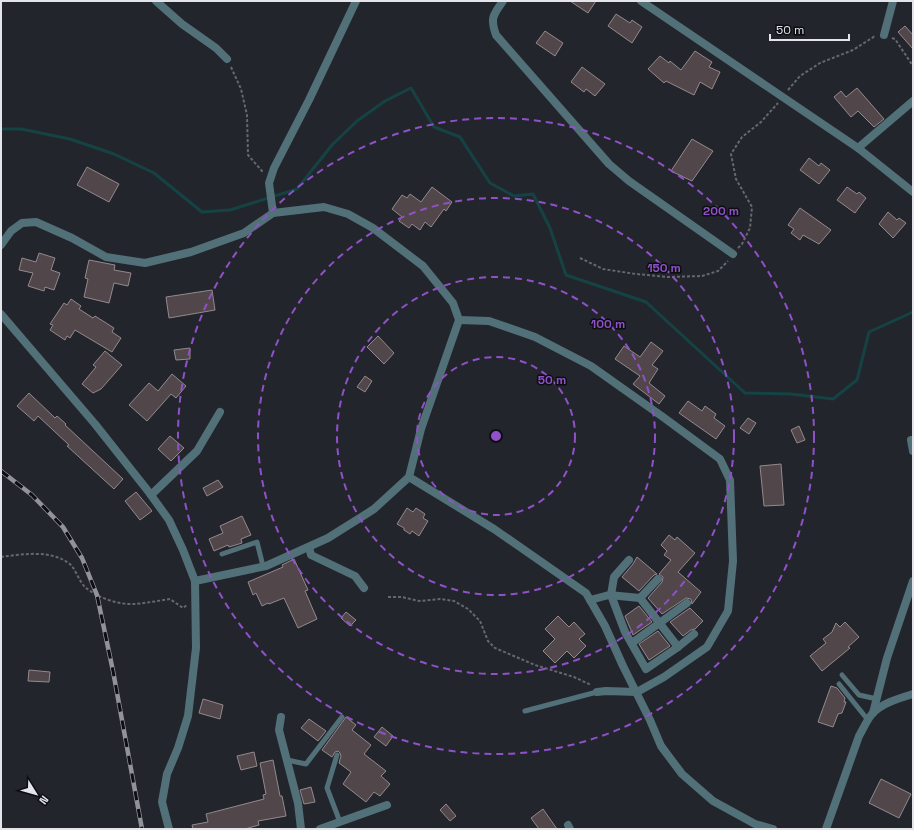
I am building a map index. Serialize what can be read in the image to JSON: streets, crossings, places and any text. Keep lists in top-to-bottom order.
{
  "scale_bar": "50 m",
  "north": "bottom right",
  "rings": [
    "200 m",
    "150 m",
    "100 m",
    "50 m"
  ]
}
